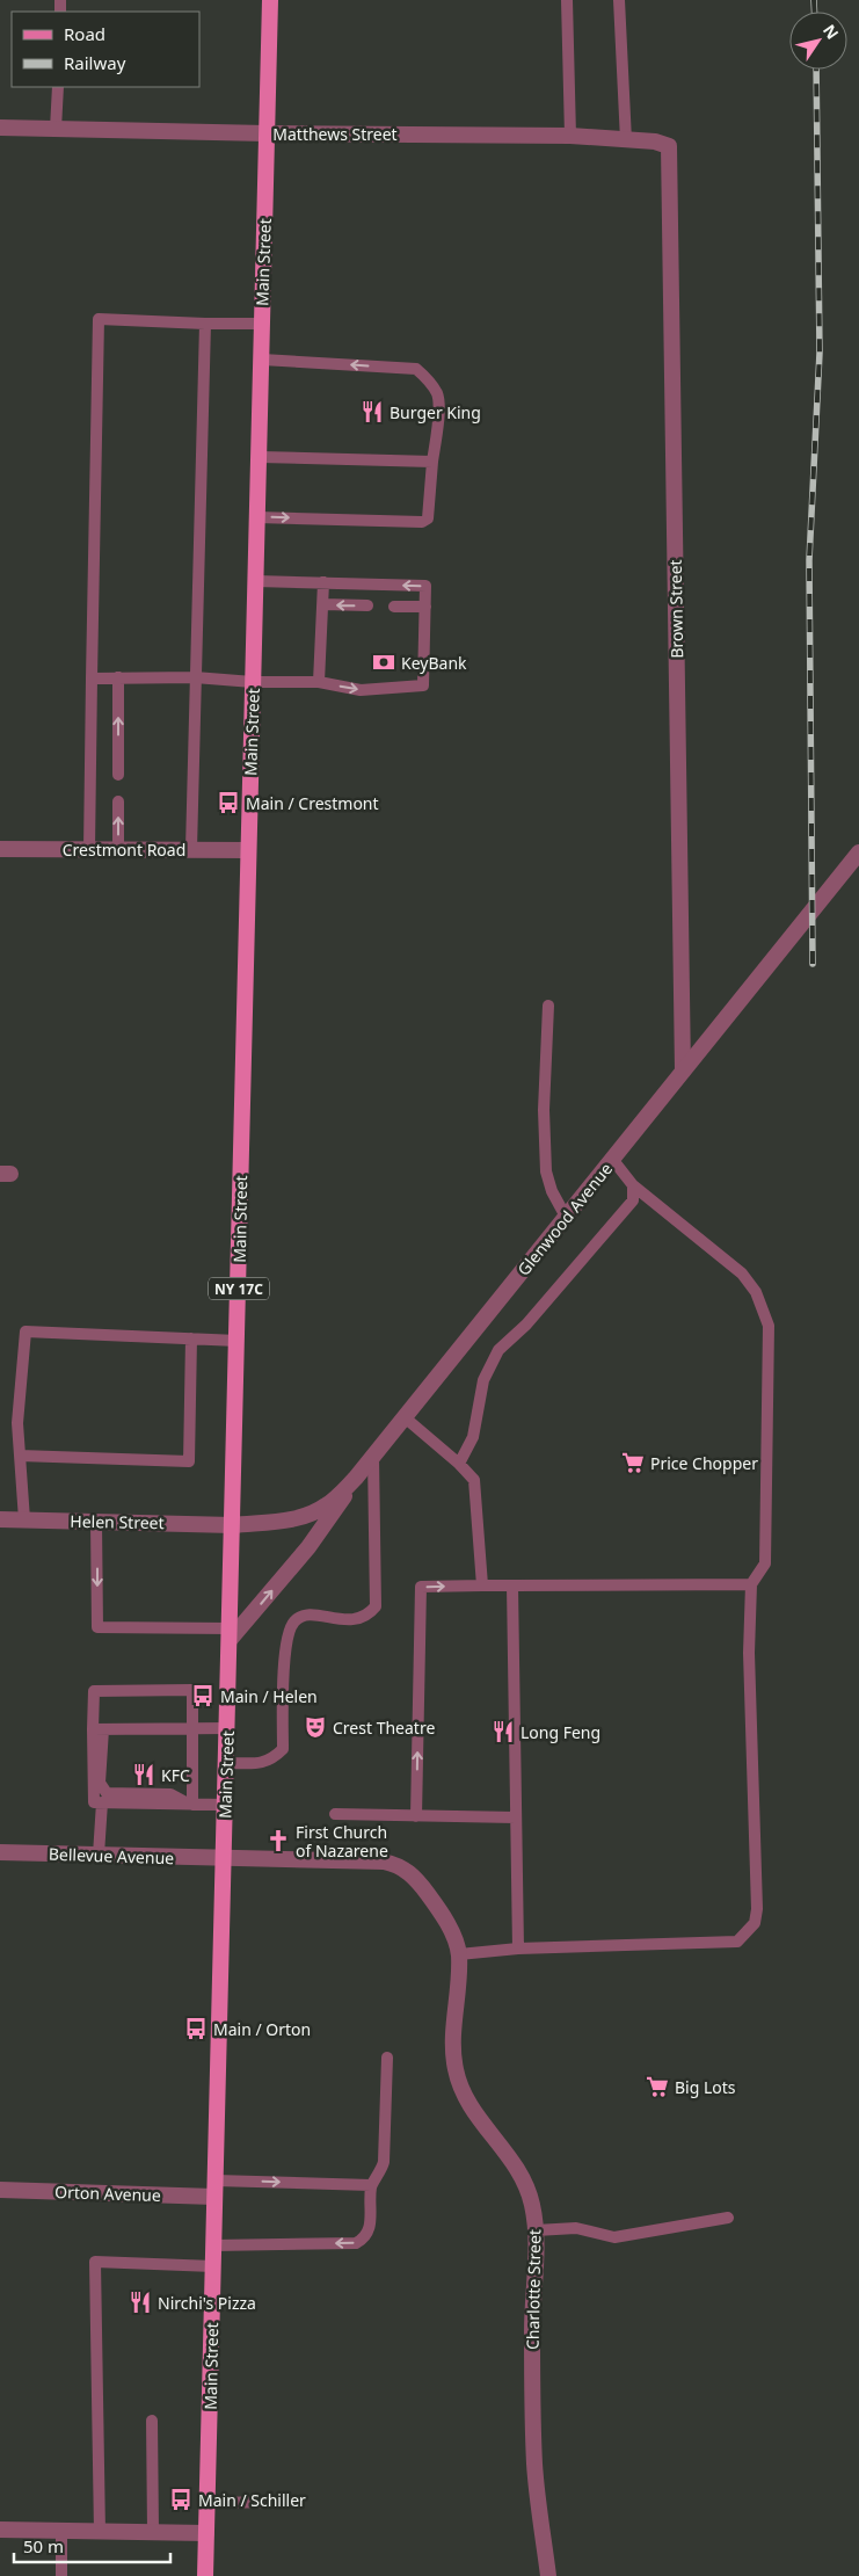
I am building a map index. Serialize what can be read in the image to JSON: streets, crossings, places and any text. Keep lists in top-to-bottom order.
{
  "streets": {
    "main road": ["Main Street", "NY 17C"],
    "street": [
      "Matthews Street",
      "Brown Street",
      "Crestmont Road",
      "Glenwood Avenue",
      "Helen Street",
      "Bellevue Avenue",
      "Orton Avenue",
      "Charlotte Street"
    ]
  },
  "crossings": [
    ["Matthews Street", "Main Street"],
    ["Matthews Street", "Brown Street"],
    ["Main Street", "Crestmont Road"],
    ["Main Street", "Glenwood Avenue"],
    ["Main Street", "Helen Street"],
    ["Main Street", "Bellevue Avenue"],
    ["Main Street", "Orton Avenue"],
    ["Brown Street", "Glenwood Avenue"],
    ["Glenwood Avenue", "Helen Street"],
    ["Bellevue Avenue", "Charlotte Street"]
  ],
  "places": {
    "restaurant": [
      "Burger King",
      "Long Feng",
      "KFC",
      "Nirchi's Pizza"
    ],
    "bank": ["KeyBank"],
    "bus stop": [
      "Main / Crestmont",
      "Main / Helen",
      "Main / Orton",
      "Main / Schiller"
    ],
    "supermarket": ["Price Chopper", "Big Lots"],
    "theatre": ["Crest Theatre"],
    "church": ["First Church of Nazarene"]
  },
  "legend": ["Road", "Railway"],
  "scale_bar": "50 m",
  "north": "top right"
}
